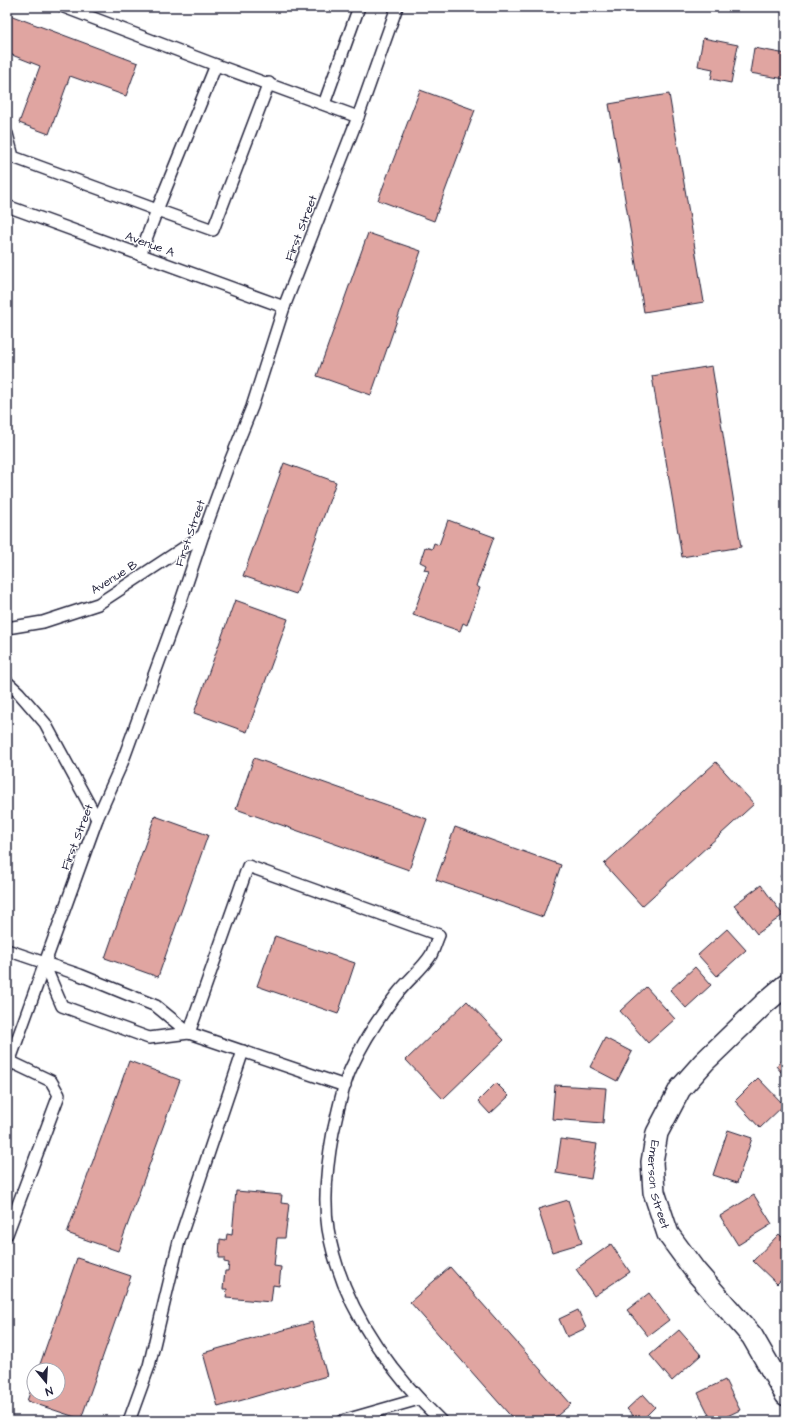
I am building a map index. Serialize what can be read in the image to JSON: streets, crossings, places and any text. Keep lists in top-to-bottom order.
{
  "streets": {
    "street": ["Emerson Street"],
    "lane": ["First Street", "Avenue A", "Avenue B"]
  },
  "crossings": [
    ["First Street", "Avenue A"],
    ["First Street", "Avenue B"]
  ],
  "north": "bottom"
}
